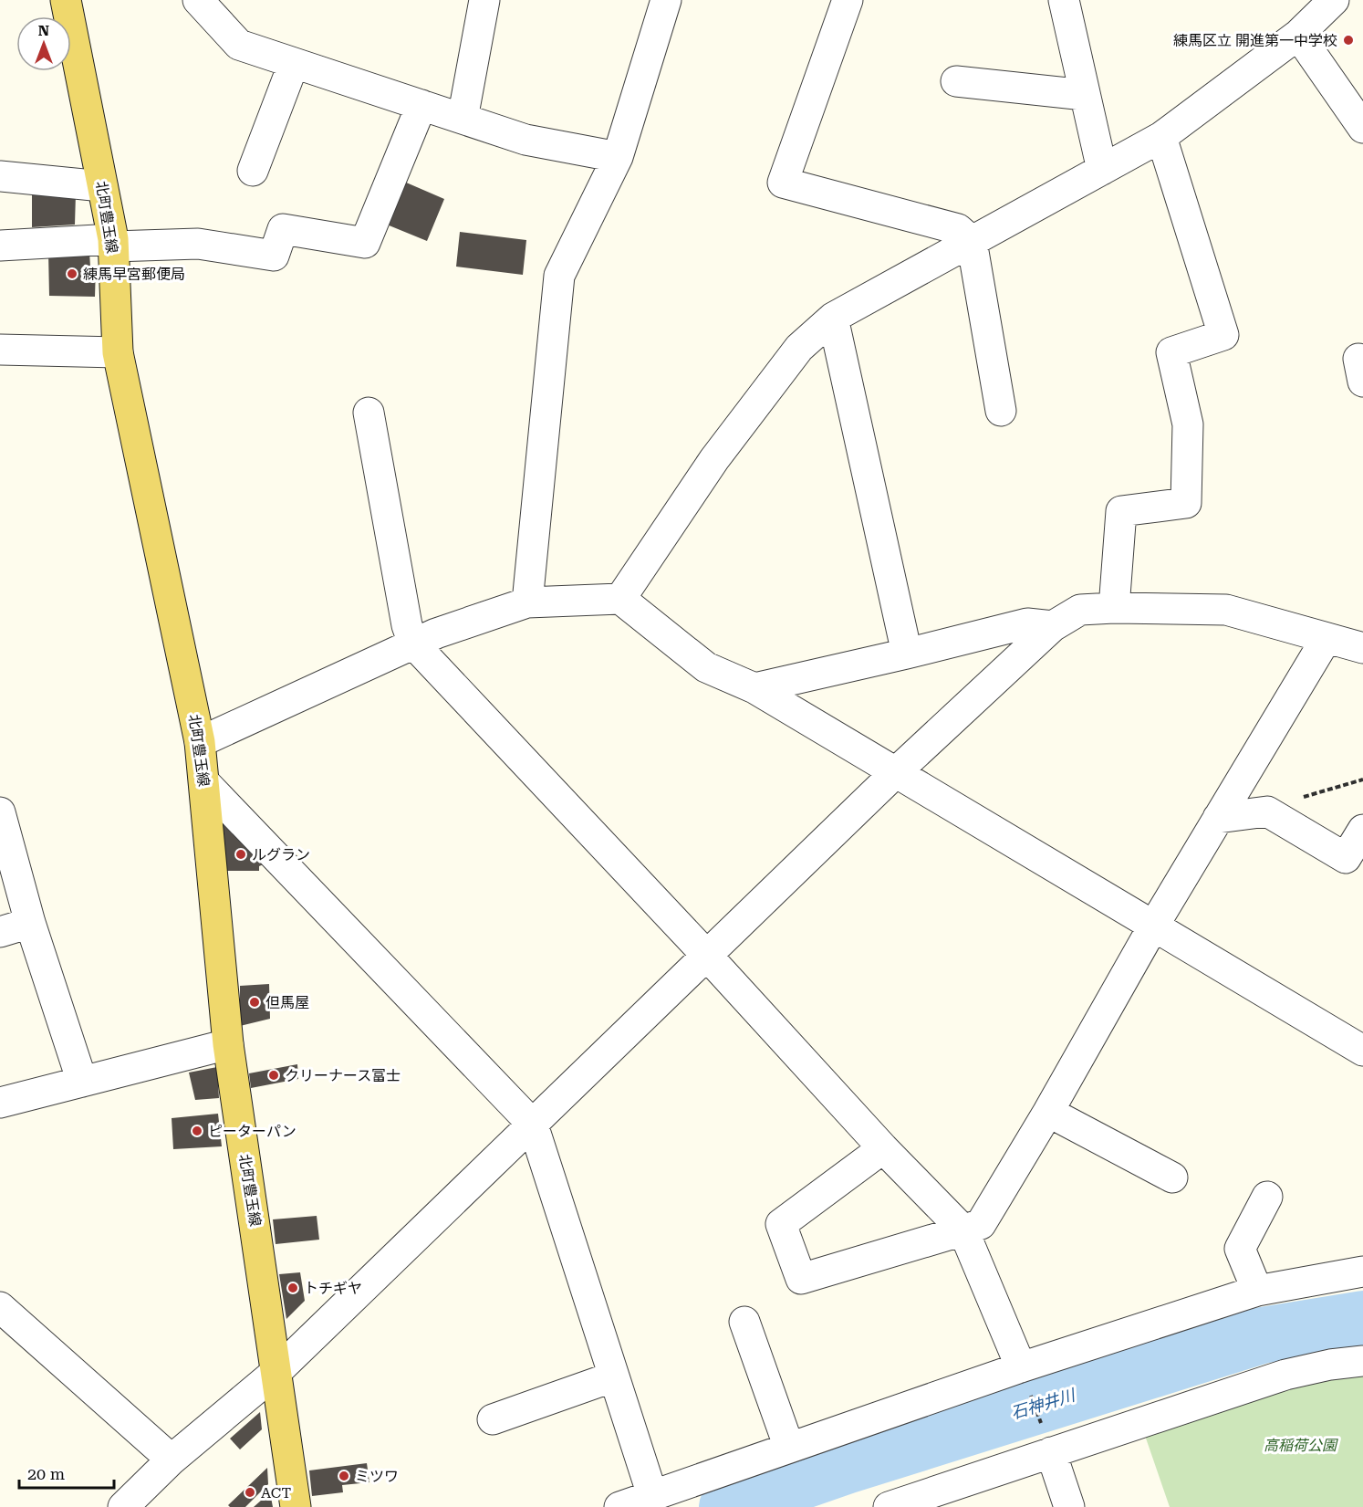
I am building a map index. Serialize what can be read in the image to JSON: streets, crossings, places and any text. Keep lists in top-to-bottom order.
{
  "streets": {
    "main road": ["北町豊玉線"]
  },
  "water": ["石神井川"],
  "parks": ["高稲荷公園"],
  "places": [
    "練馬区立 開進第一中学校",
    "練馬早宮郵便局",
    "ルグラン",
    "但馬屋",
    "クリーナース富士",
    "ピーターパン",
    "トチギヤ",
    "ミツワ",
    "ACT"
  ],
  "scale_bar": "20 m",
  "north": "top"
}
